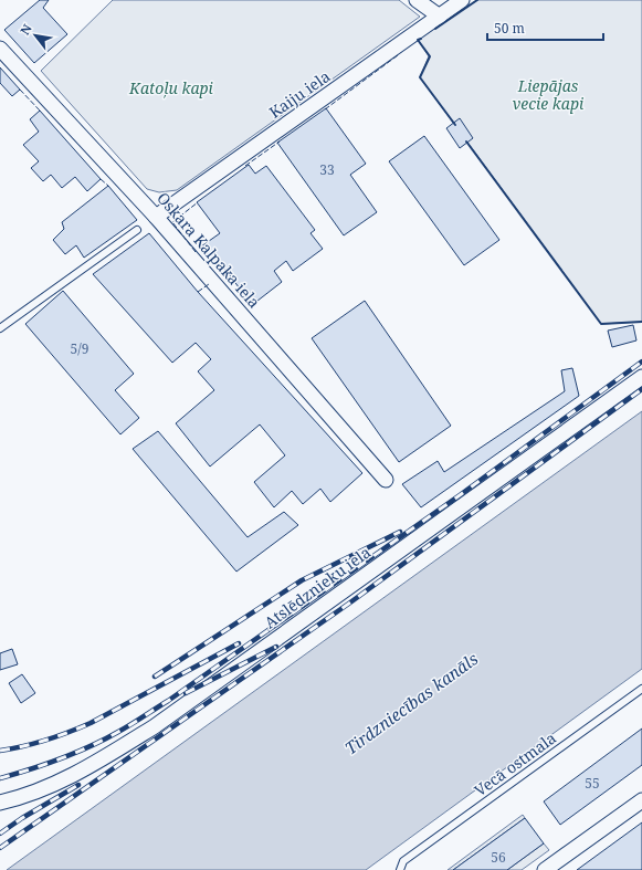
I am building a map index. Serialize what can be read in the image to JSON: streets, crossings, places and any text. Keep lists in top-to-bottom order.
{
  "streets": {
    "street": ["Kaiju iela", "Oskara Kalpaka iela", "Atslēdznieku iela"],
    "lane": ["Vecā ostmala"]
  },
  "crossings": [
    ["Kaiju iela", "Oskara Kalpaka iela"]
  ],
  "water": ["Tirdzniecības kanāls"],
  "parks": ["Liepājas vecie kapi", "Katoļu kapi"],
  "house_numbers": [
    "33",
    "5/9",
    "55",
    "56"
  ],
  "scale_bar": "50 m",
  "north": "top left"
}
